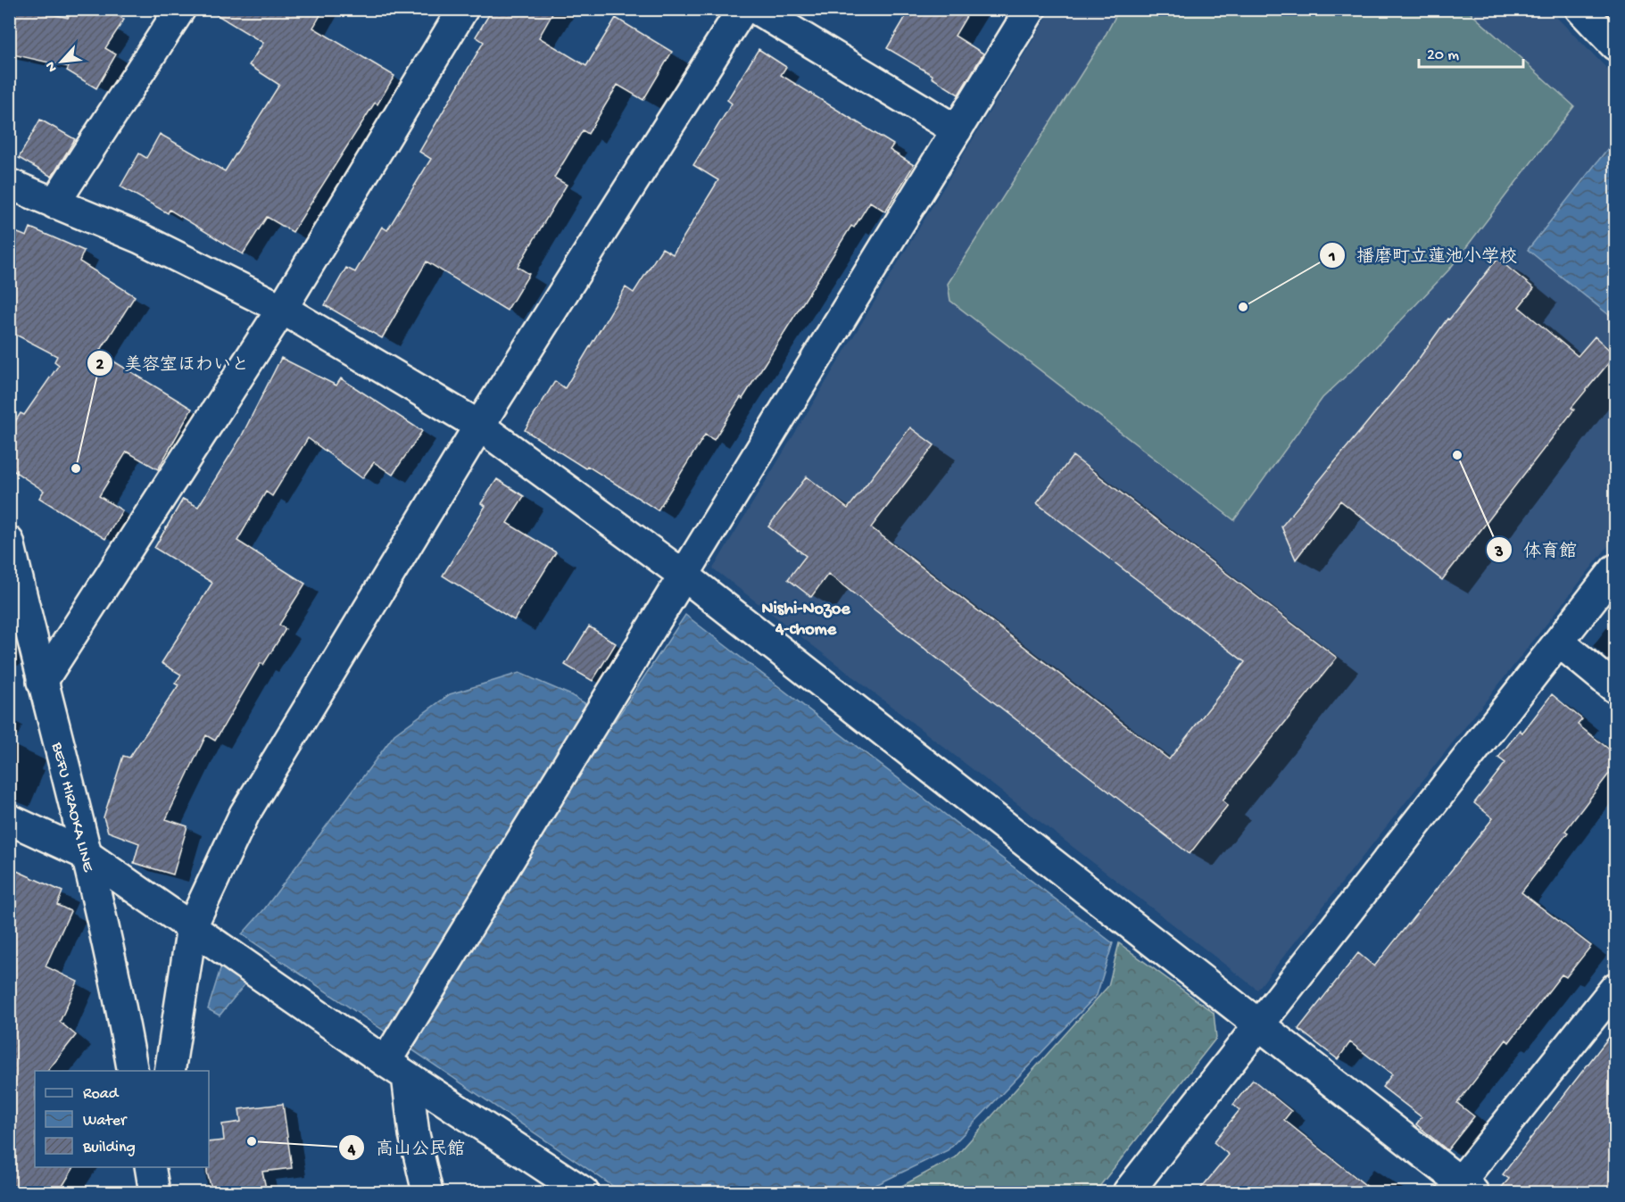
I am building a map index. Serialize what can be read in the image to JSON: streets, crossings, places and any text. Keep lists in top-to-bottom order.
{
  "streets": {
    "street": ["BEFU HIRAOKA LINE"]
  },
  "districts": ["Nishi-Nozoe 4-chome"],
  "places": [
    "播磨町立蓮池小学校",
    "体育館",
    "美容室ほわいと",
    "高山公民館"
  ],
  "legend": ["Road", "Water", "Building"],
  "scale_bar": "20 m",
  "north": "bottom left"
}
